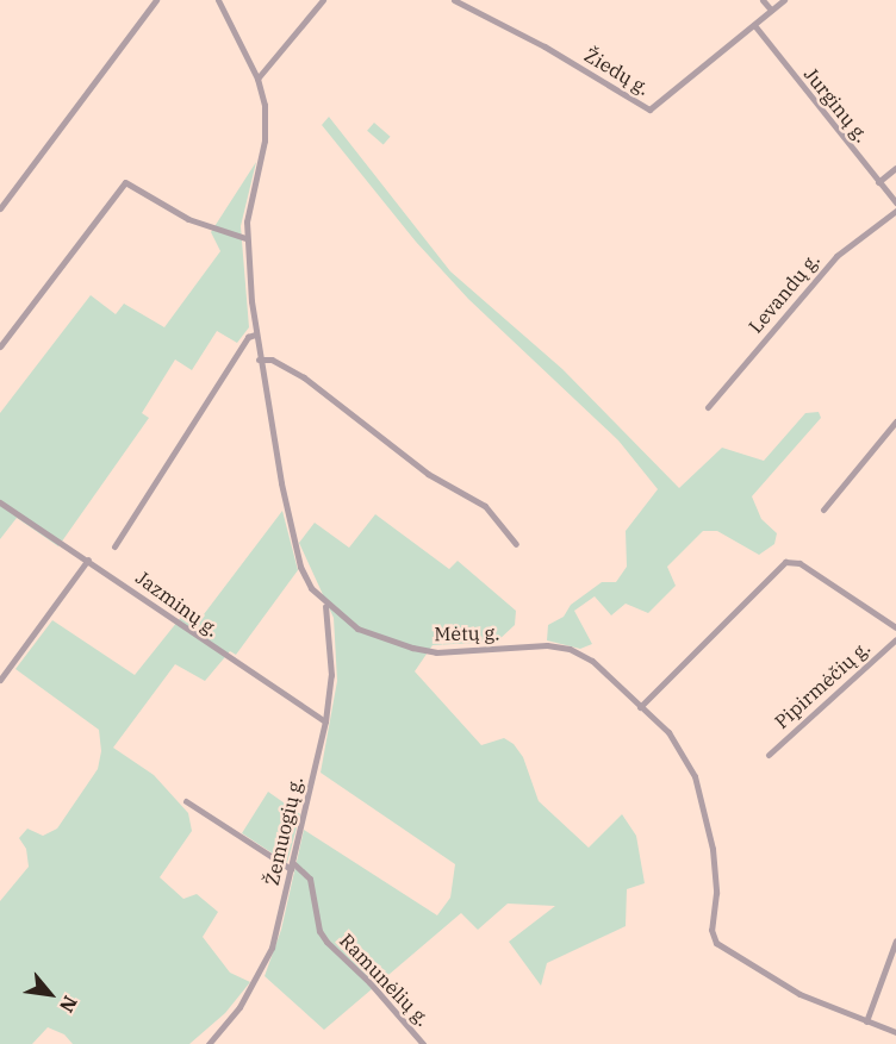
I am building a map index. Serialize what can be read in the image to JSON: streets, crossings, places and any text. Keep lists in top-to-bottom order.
{
  "streets": {
    "street": [
      "Žiedų g.",
      "Jurginų g.",
      "Levandų g.",
      "Jazminų g.",
      "Mėtų g.",
      "Pipirmėčių g.",
      "Žemuogių g.",
      "Ramunėlių g."
    ]
  },
  "crossings": [
    ["Žiedų g.", "Jurginų g."],
    ["Jazminų g.", "Žemuogių g."],
    ["Mėtų g.", "Žemuogių g."],
    ["Žemuogių g.", "Ramunėlių g."]
  ],
  "north": "bottom right"
}
